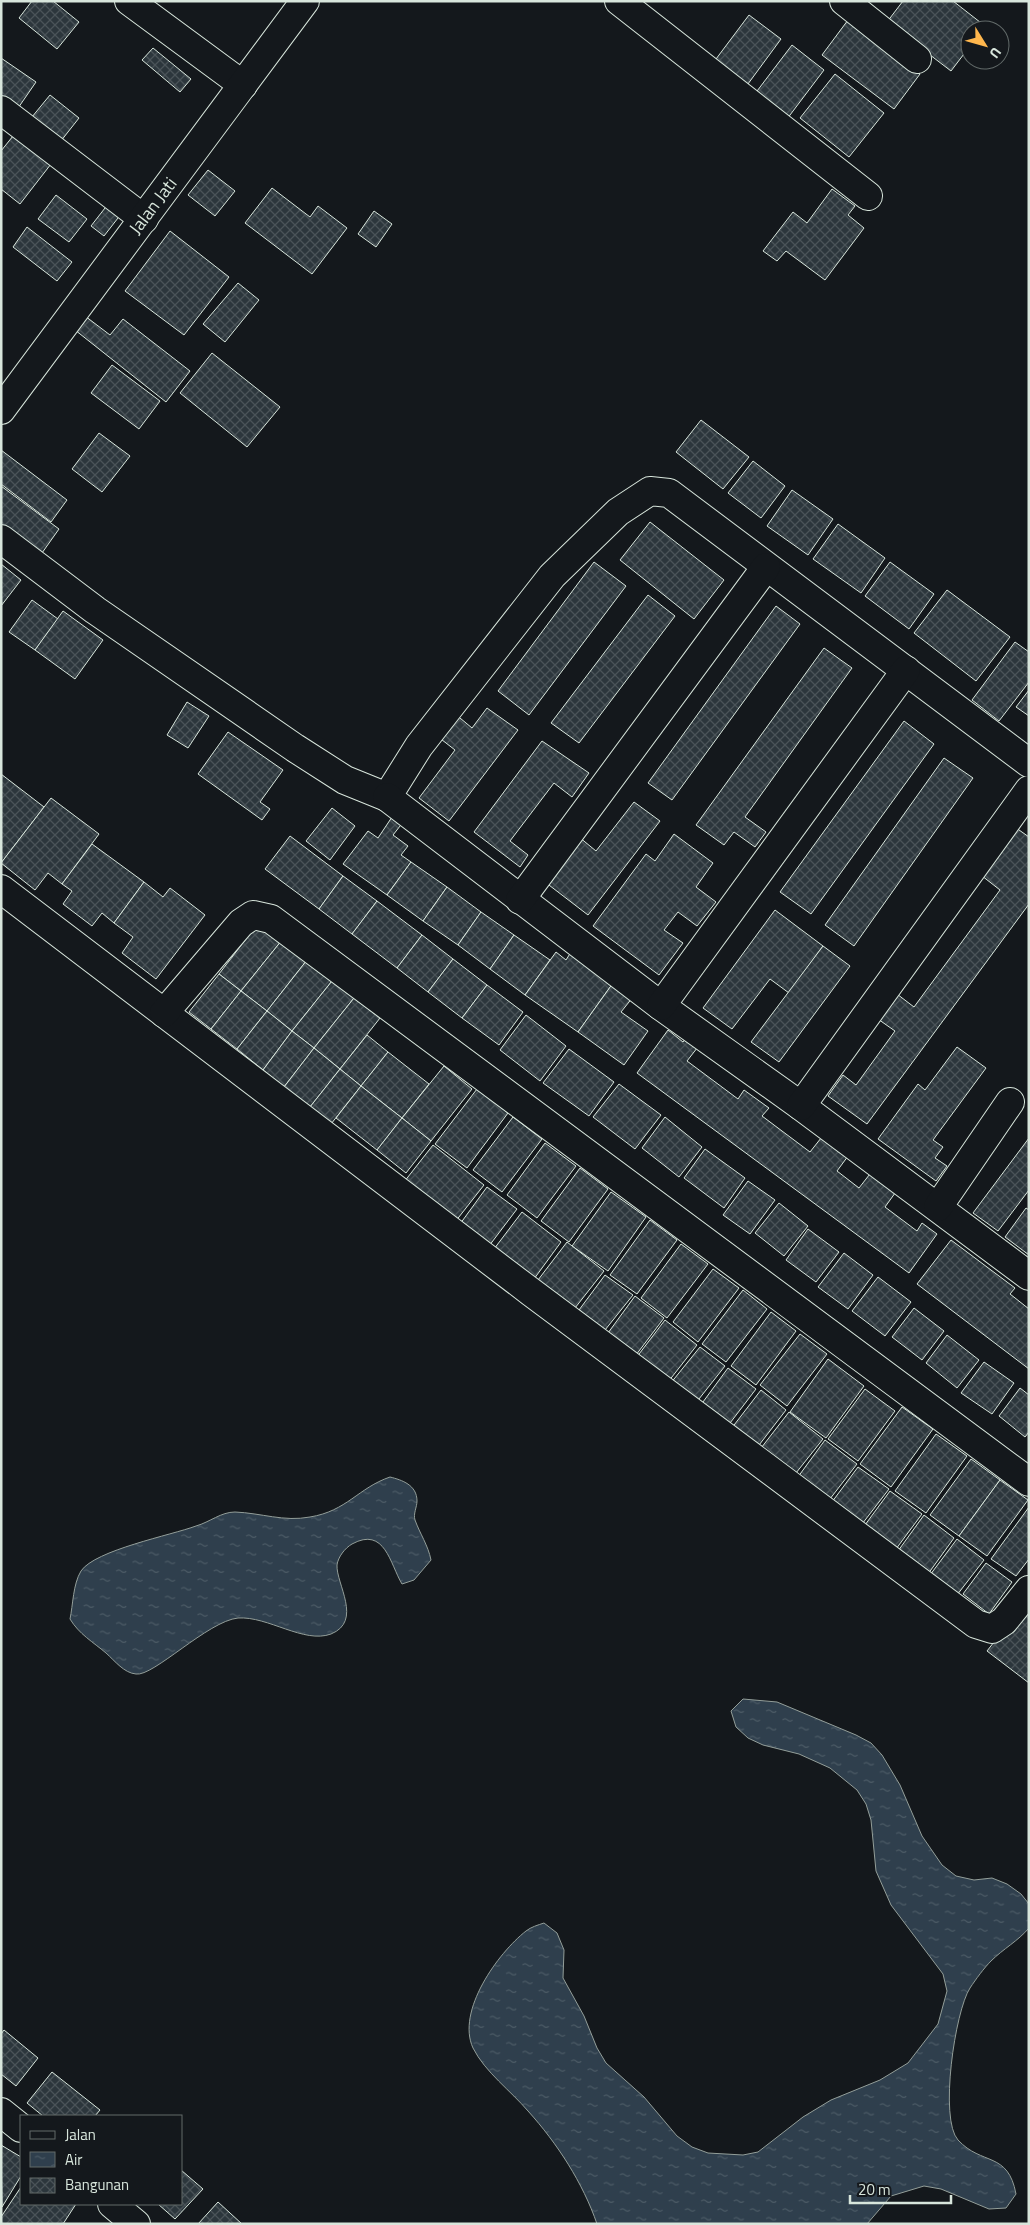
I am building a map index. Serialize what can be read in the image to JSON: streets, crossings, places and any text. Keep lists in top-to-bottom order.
{
  "streets": {
    "street": ["Jalan Jati"]
  },
  "legend": ["Jalan", "Air", "Bangunan"],
  "scale_bar": "20 m",
  "north": "bottom right"
}
